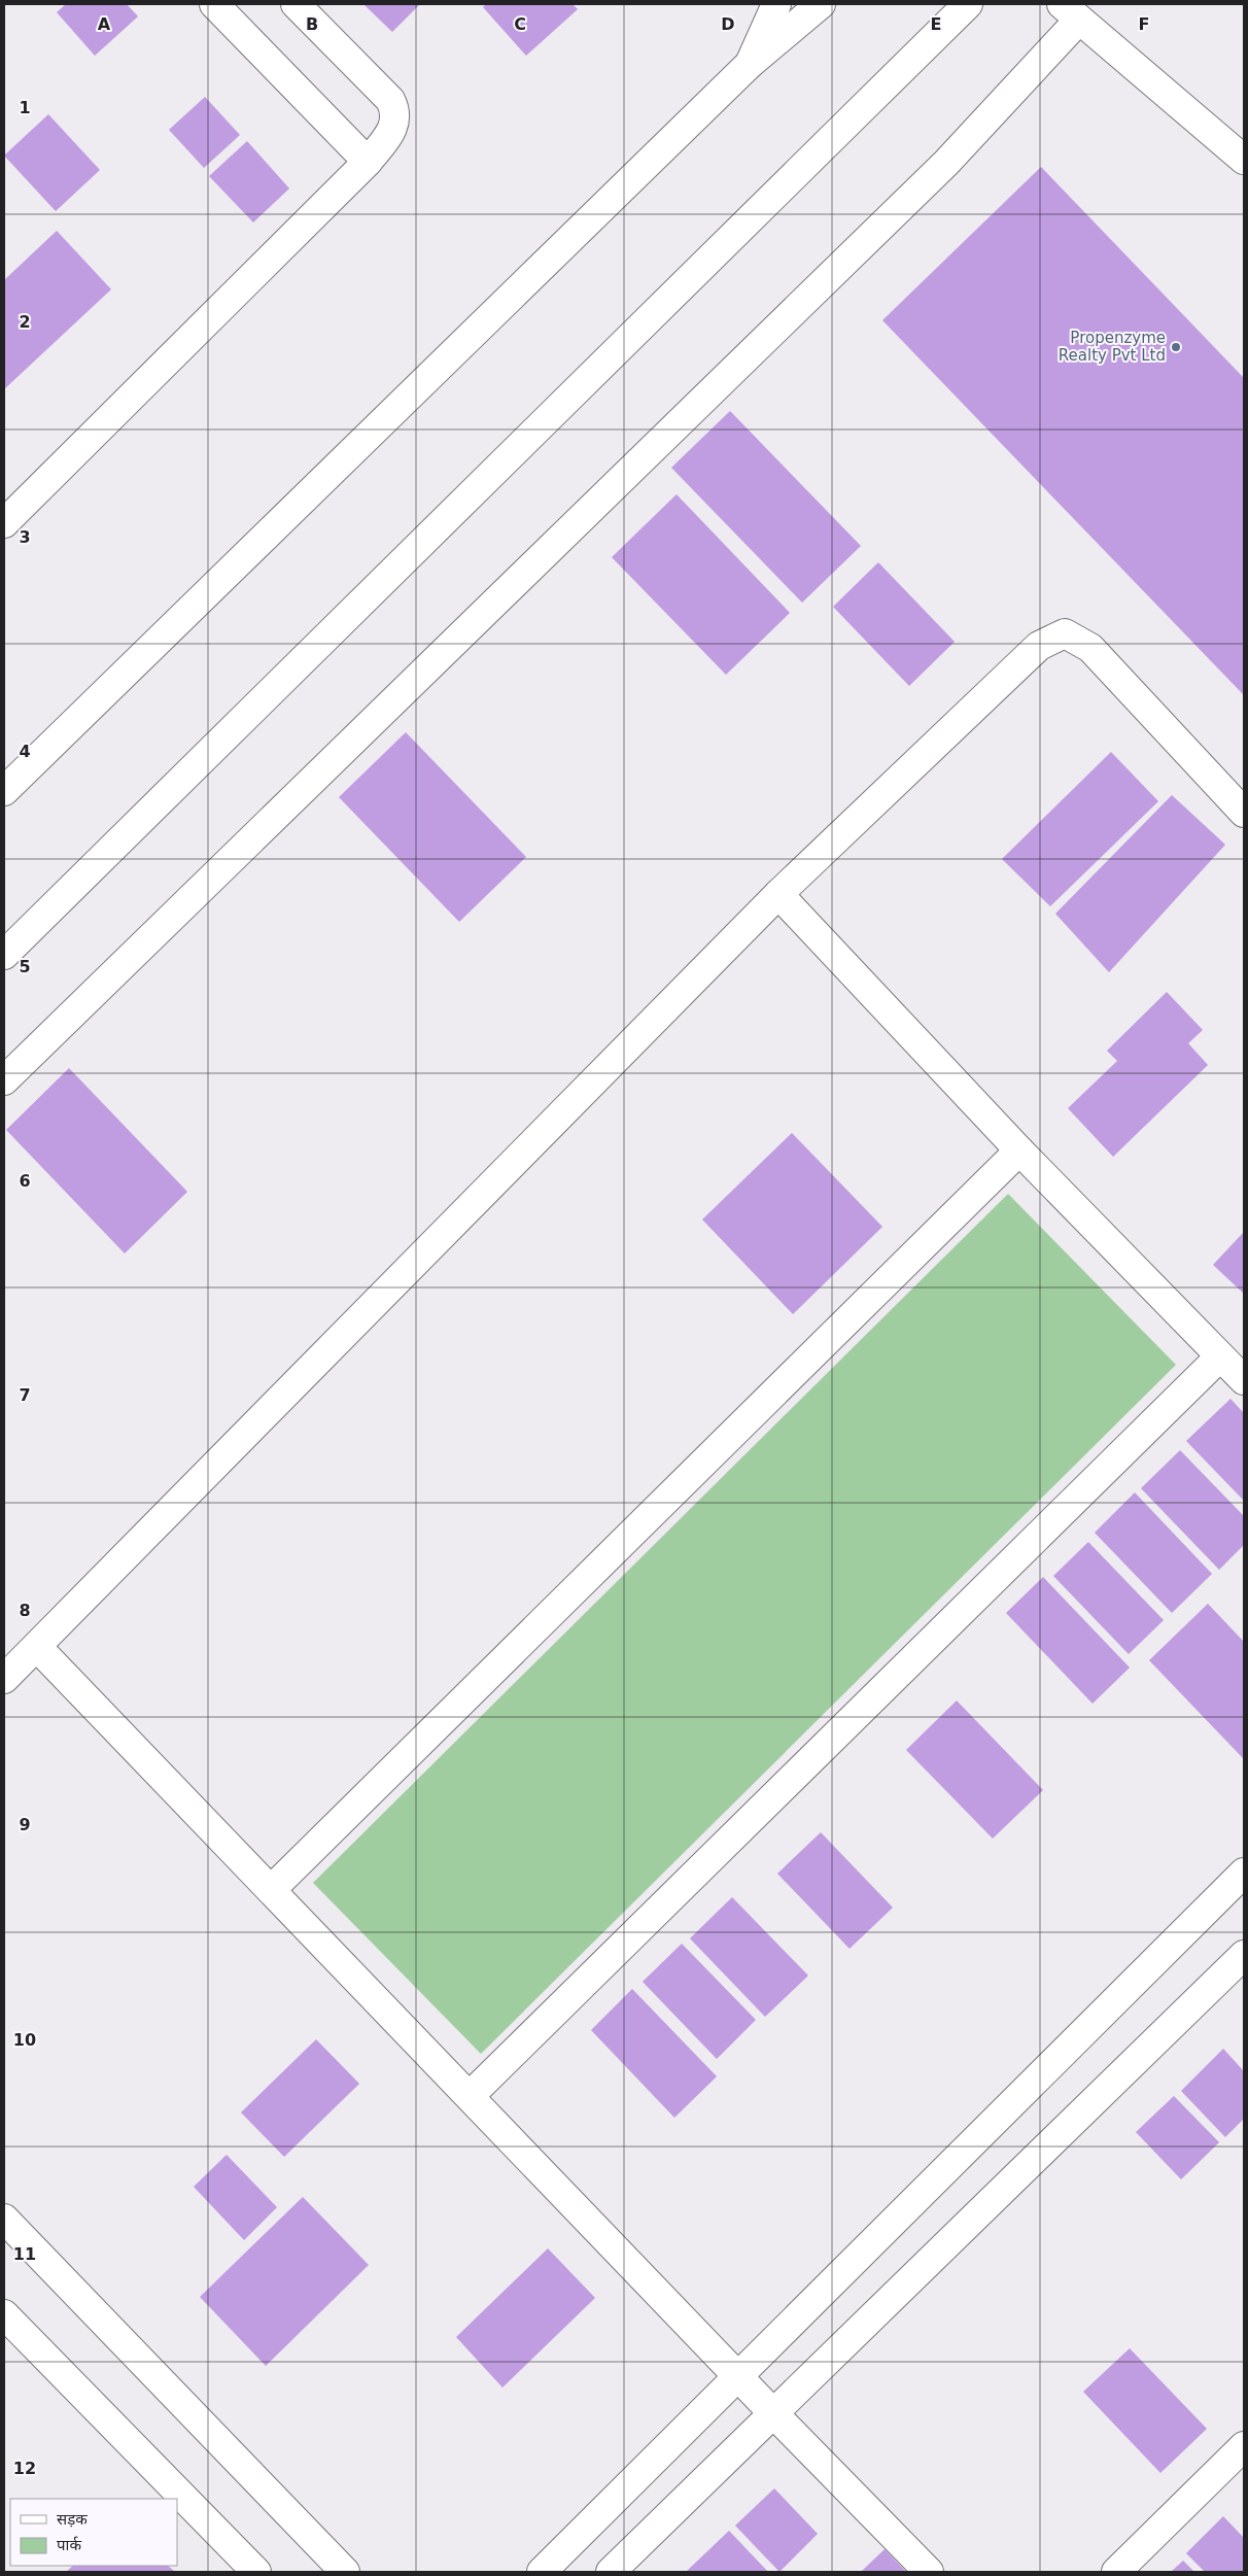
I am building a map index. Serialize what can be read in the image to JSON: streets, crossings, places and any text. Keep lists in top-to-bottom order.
{
  "places": ["Propenzyme Realty Pvt Ltd"],
  "legend": ["सड़क", "पार्क"],
  "grid": {
    "columns": [
      "A",
      "B",
      "C",
      "D",
      "E",
      "F"
    ],
    "rows": [
      "1",
      "2",
      "3",
      "4",
      "5",
      "6",
      "7",
      "8",
      "9",
      "10",
      "11",
      "12"
    ]
  }
}
